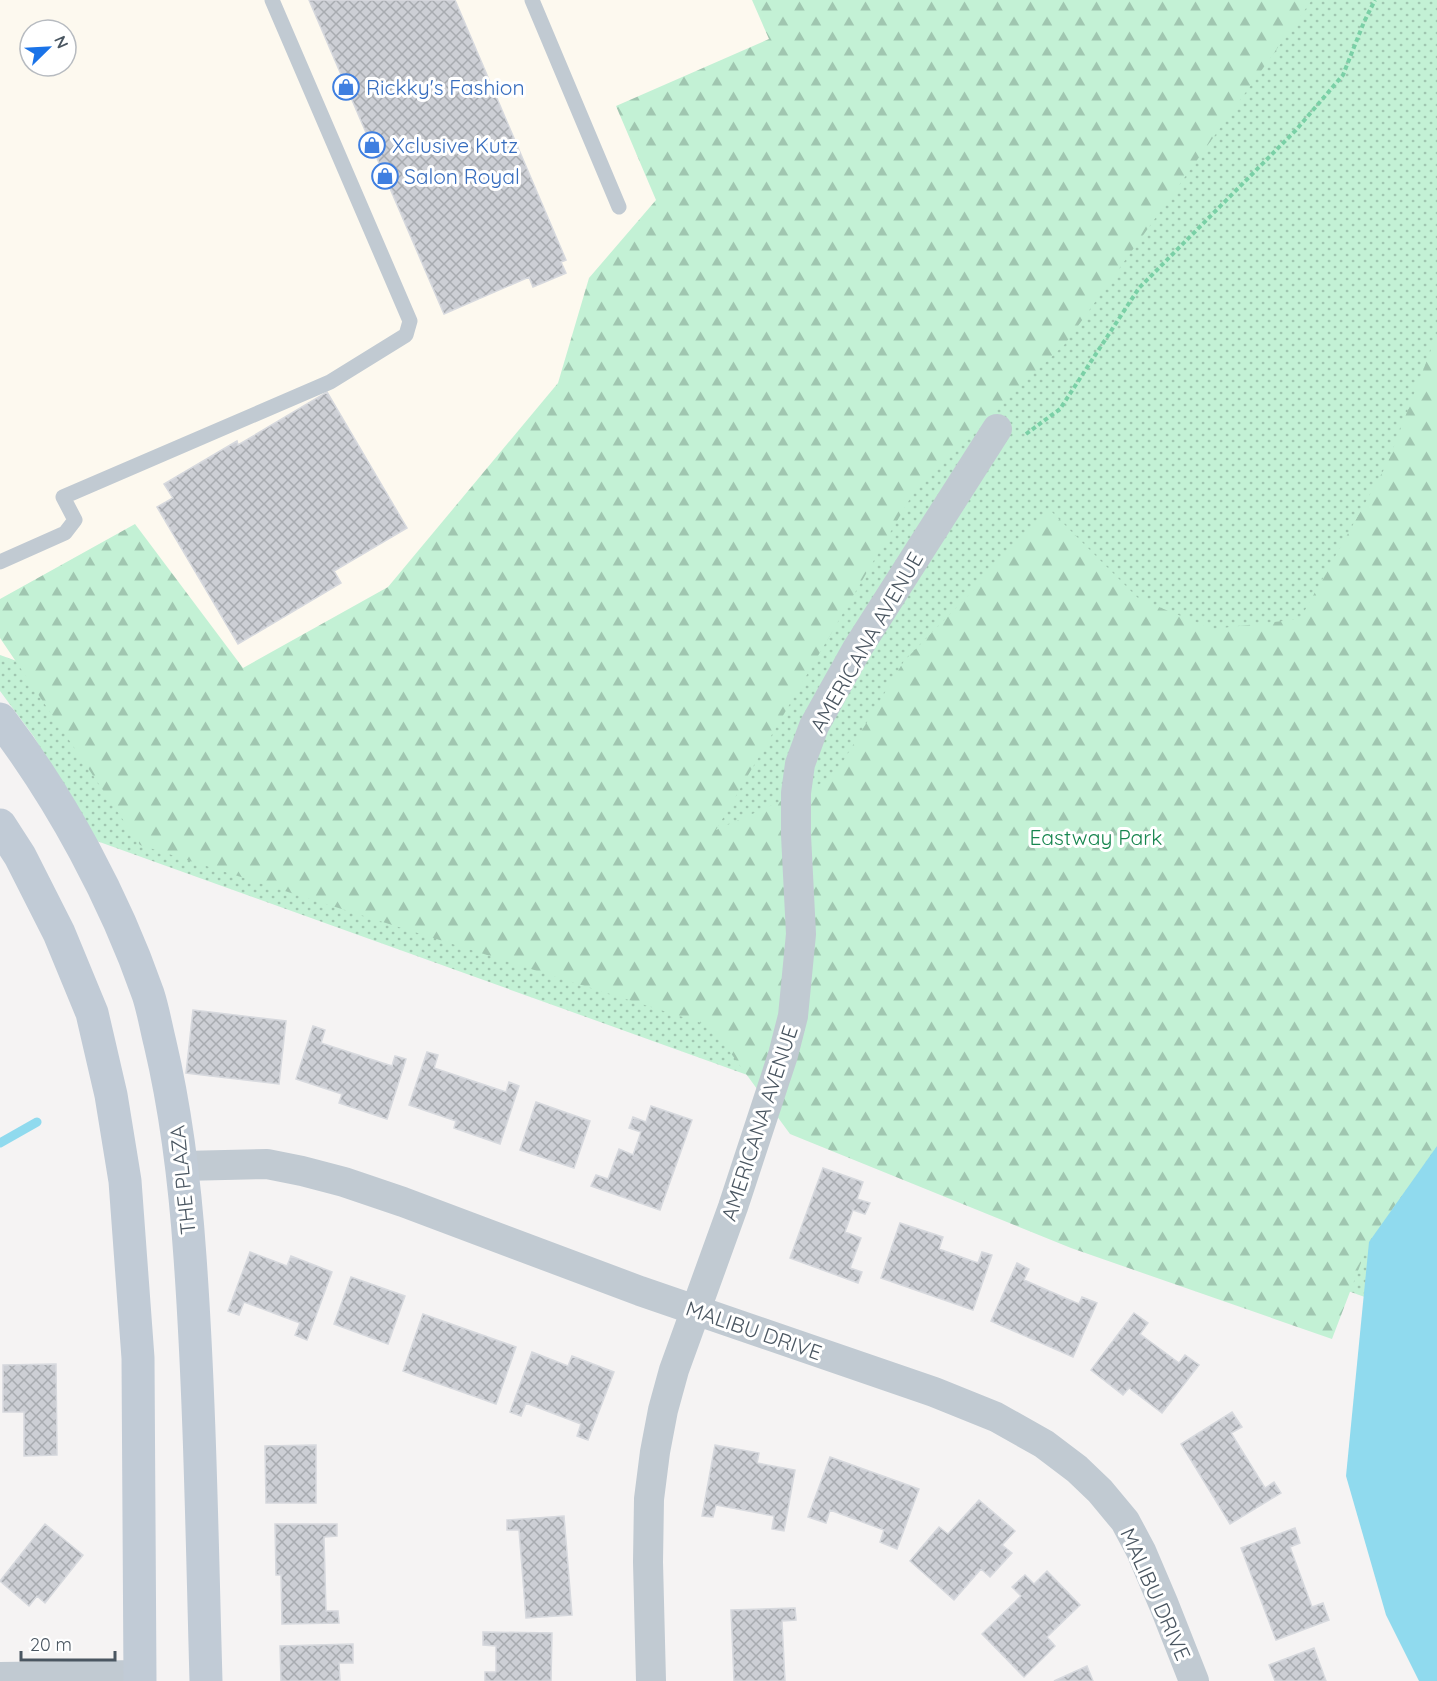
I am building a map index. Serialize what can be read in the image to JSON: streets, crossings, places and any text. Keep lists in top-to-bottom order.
{
  "streets": {
    "main road": ["THE PLAZA"],
    "street": ["AMERICANA AVENUE", "MALIBU DRIVE"]
  },
  "crossings": [
    ["AMERICANA AVENUE", "MALIBU DRIVE"],
    ["THE PLAZA", "MALIBU DRIVE"]
  ],
  "parks": ["Eastway Park"],
  "places": {
    "shop": ["Rickky's Fashion", "Xclusive Kutz", "Salon Royal"]
  },
  "scale_bar": "20 m",
  "north": "top right"
}
